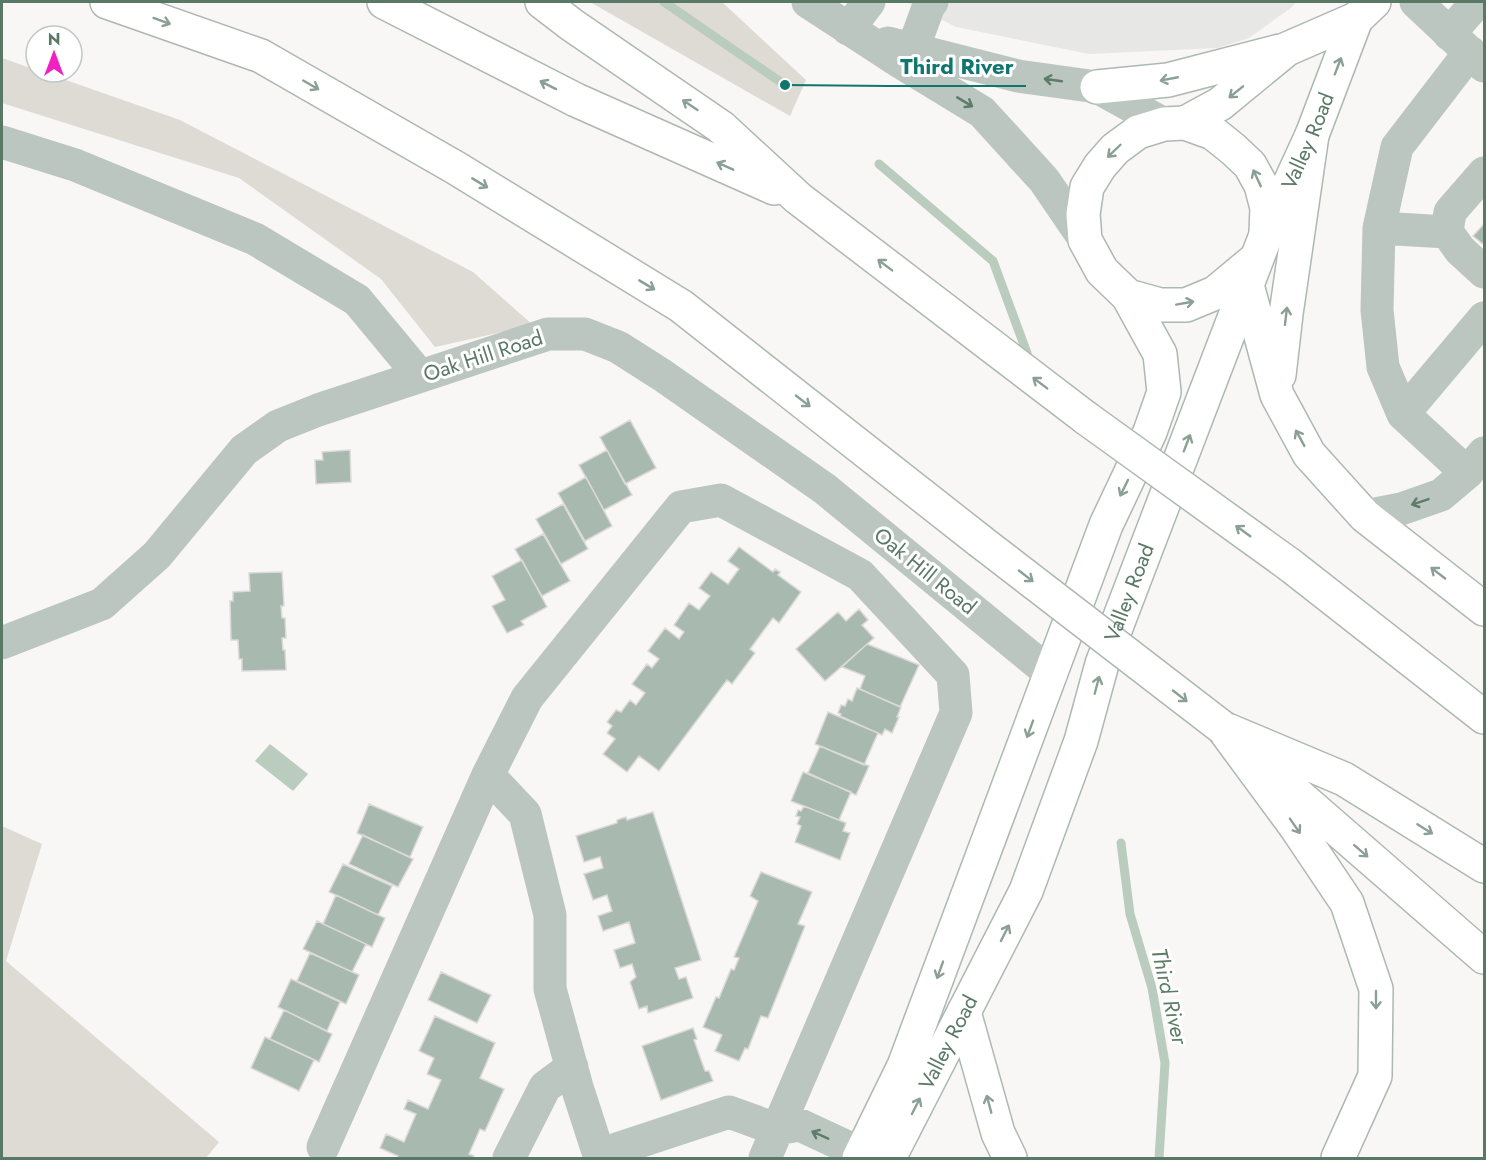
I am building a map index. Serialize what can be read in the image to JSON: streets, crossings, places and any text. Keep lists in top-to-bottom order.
{
  "streets": {
    "main road": ["Valley Road"],
    "street": ["Oak Hill Road"]
  },
  "crossings": [
    ["Valley Road", "Oak Hill Road"]
  ],
  "water": ["Third River"],
  "places": ["Third River"],
  "north": "top"
}
